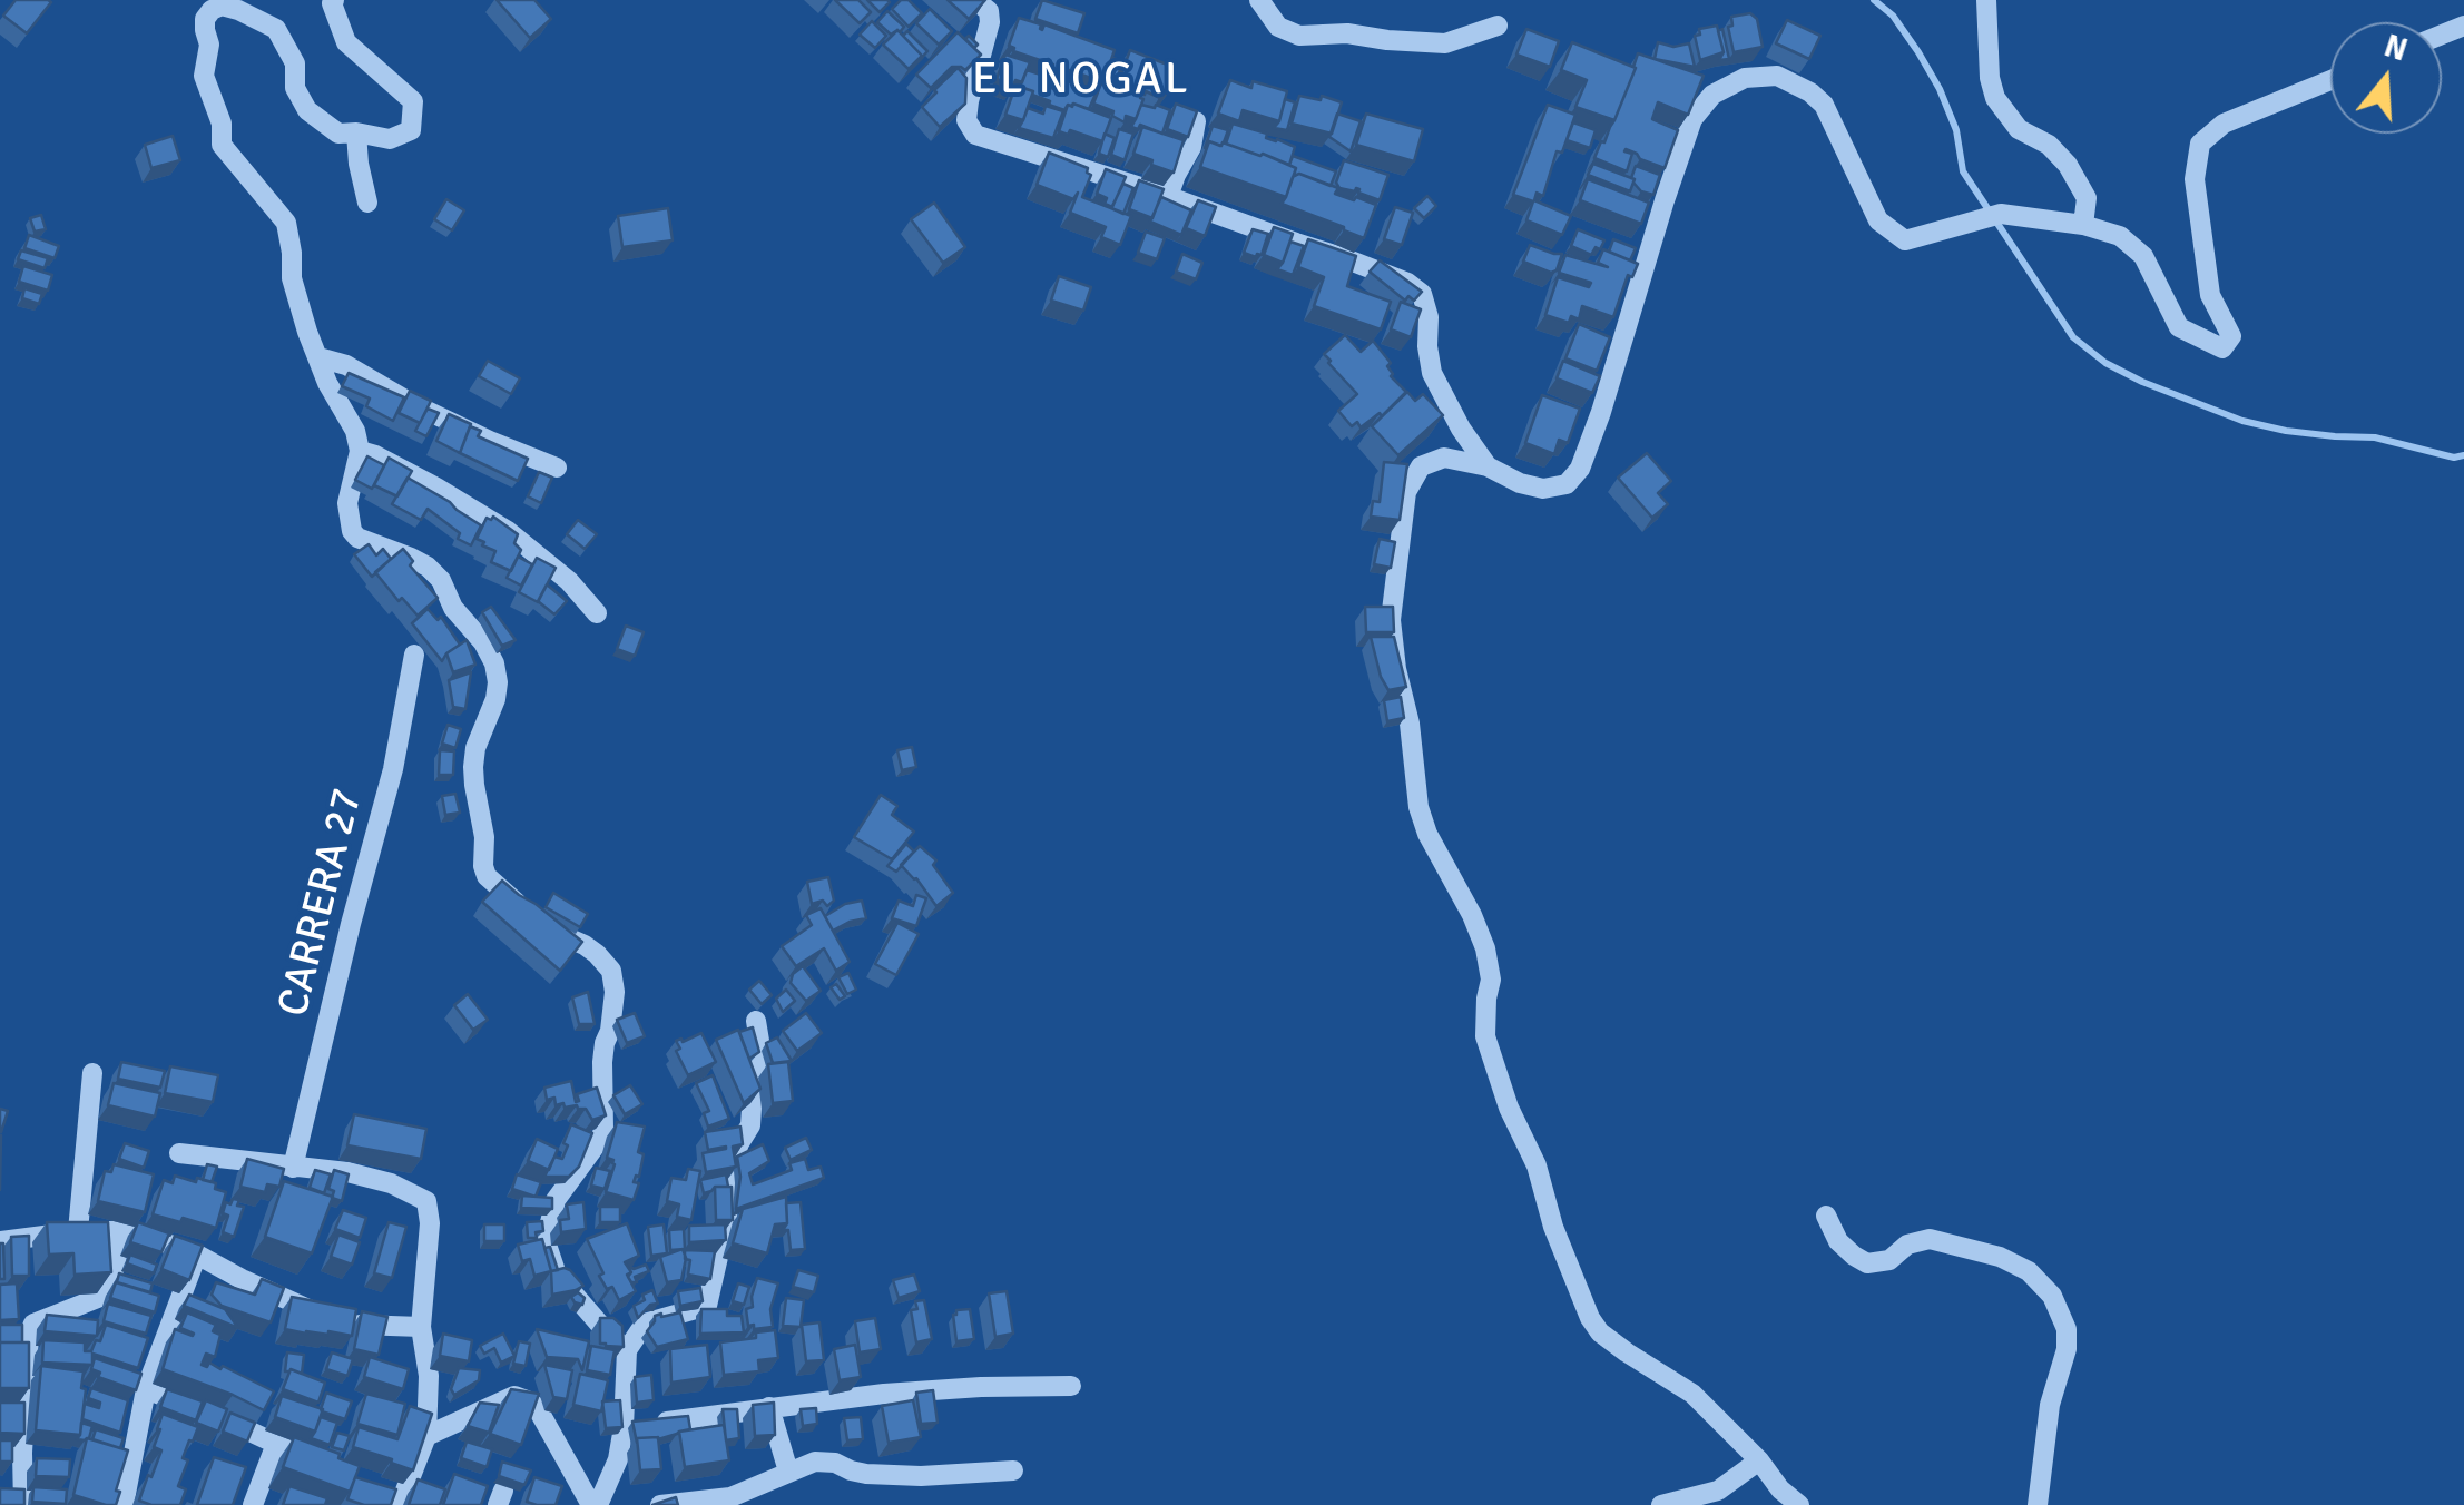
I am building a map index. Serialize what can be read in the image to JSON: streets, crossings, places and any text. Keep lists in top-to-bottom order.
{
  "streets": {
    "street": ["CARRERA 27"]
  },
  "districts": ["EL NOGAL"],
  "north": "top"
}
